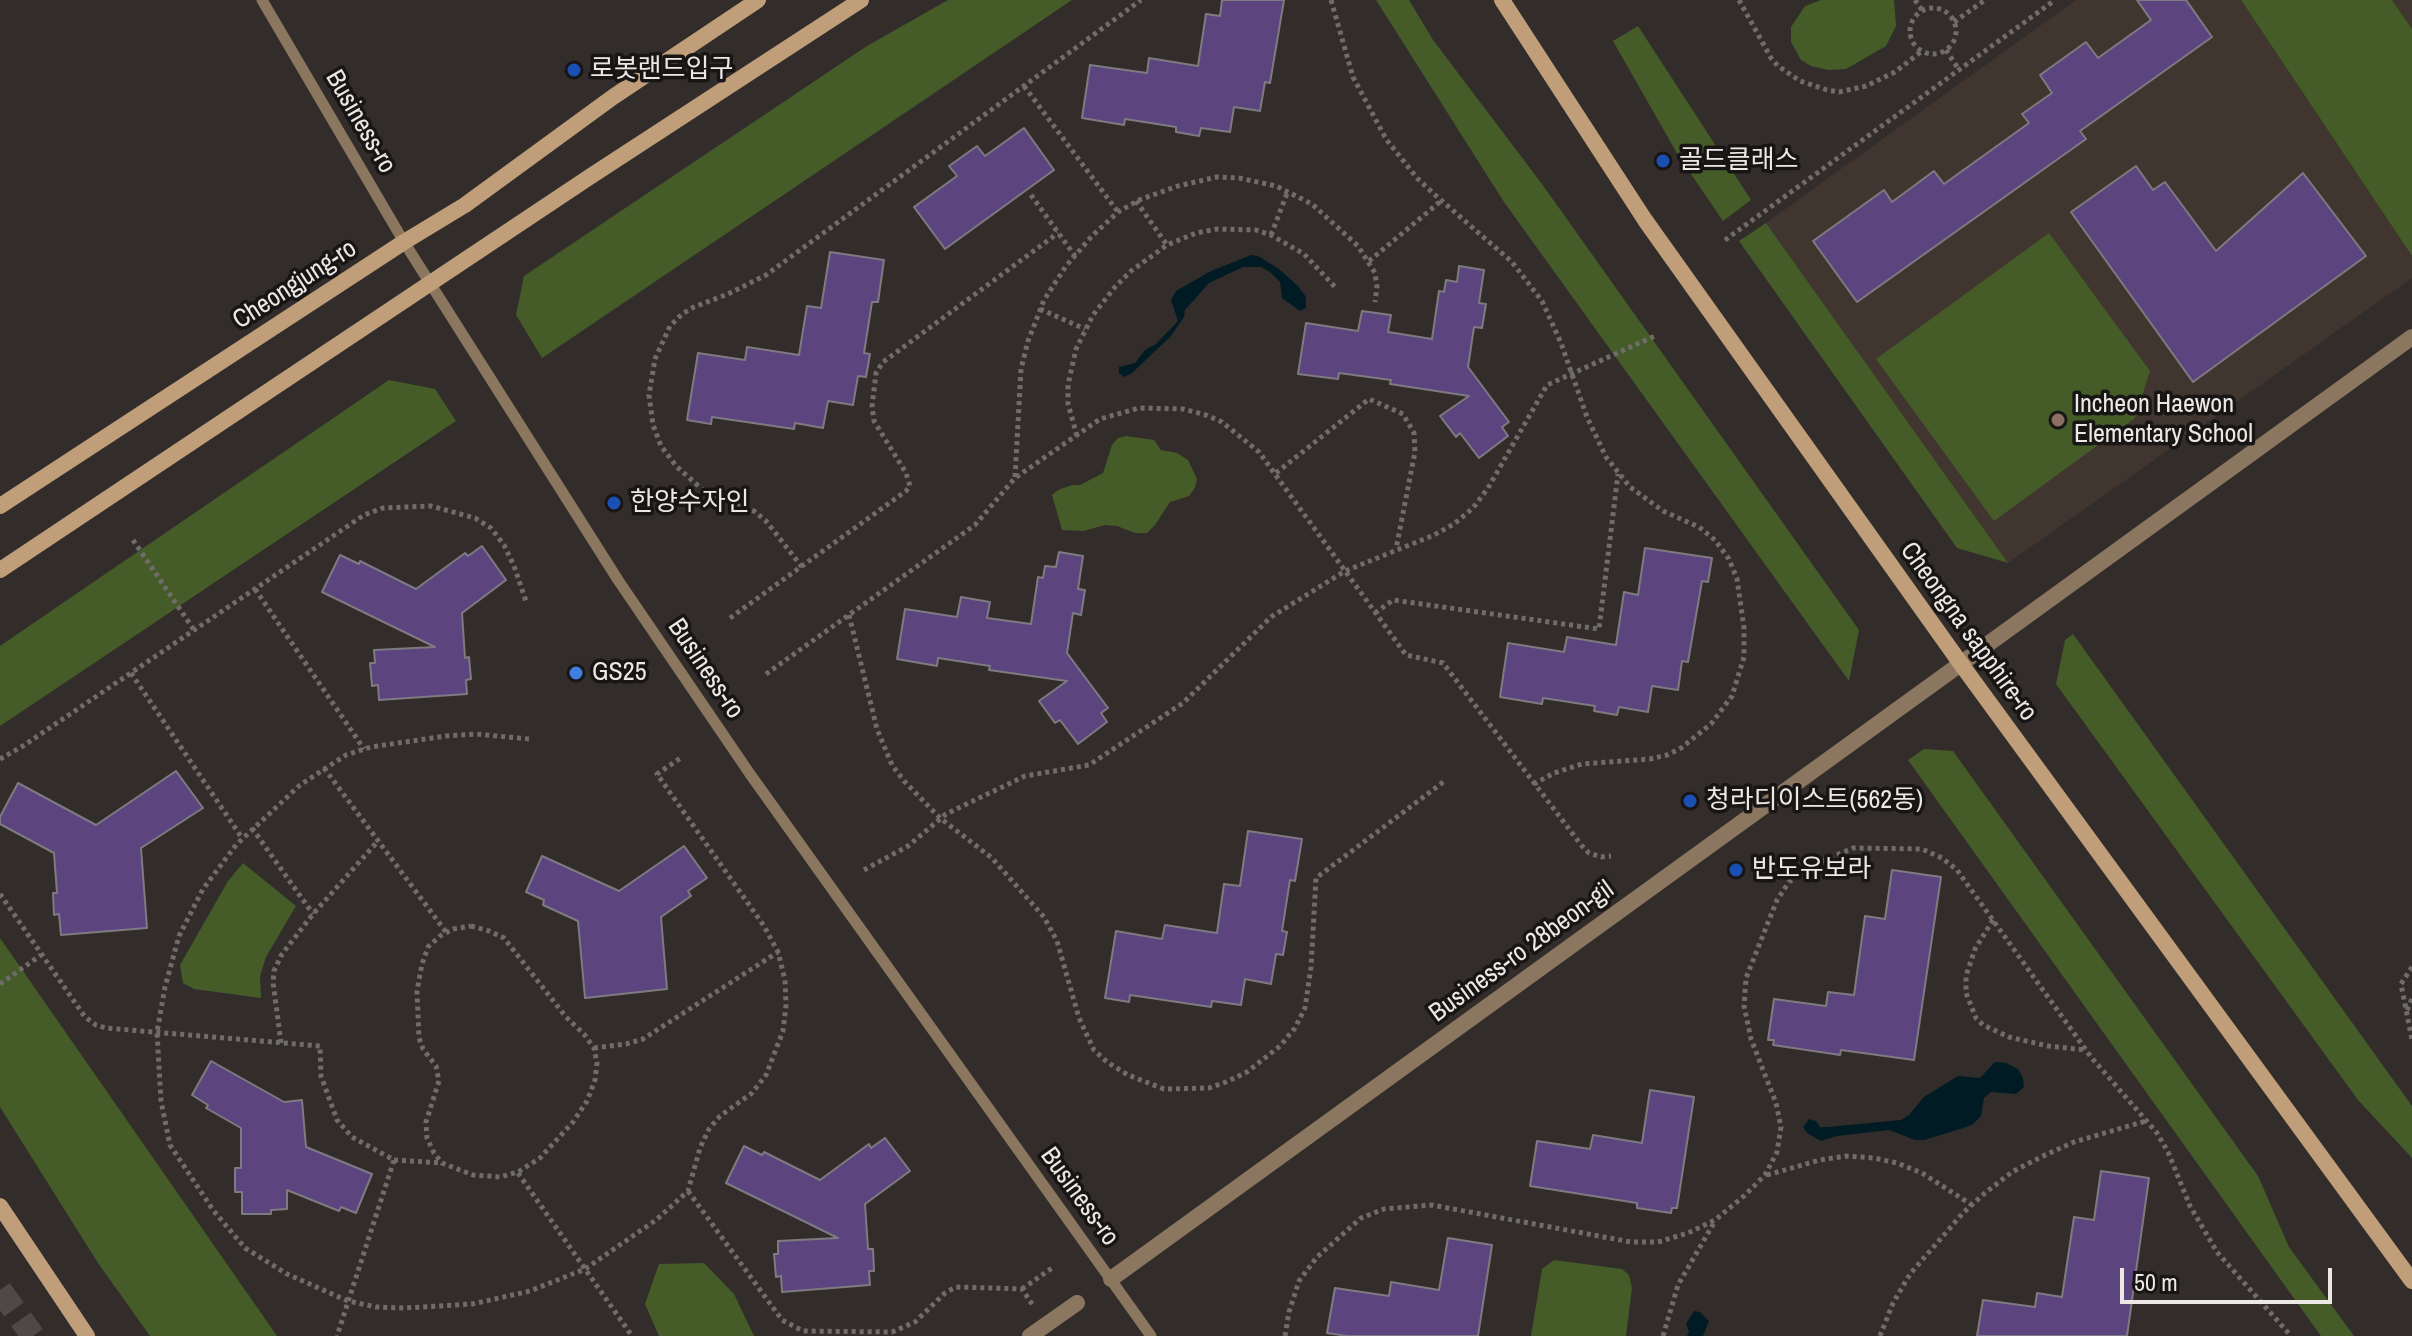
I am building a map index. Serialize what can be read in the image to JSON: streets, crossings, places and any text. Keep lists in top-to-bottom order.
{
  "streets": {
    "main road": ["Cheongjung-ro", "Cheongna sapphire-ro"],
    "street": ["Business-ro 28beon-gil"],
    "lane": ["Business-ro"]
  },
  "crossings": [
    ["Business-ro", "Cheongjung-ro"],
    ["Business-ro", "Business-ro 28beon-gil"],
    ["Cheongna sapphire-ro", "Business-ro 28beon-gil"]
  ],
  "places": [
    "로봇랜드입구",
    "골드클래스",
    "Incheon Haewon Elementary School",
    "한양수자인",
    "GS25",
    "청라디이스트(562동)",
    "반도유보라"
  ],
  "scale_bar": "50 m"
}
